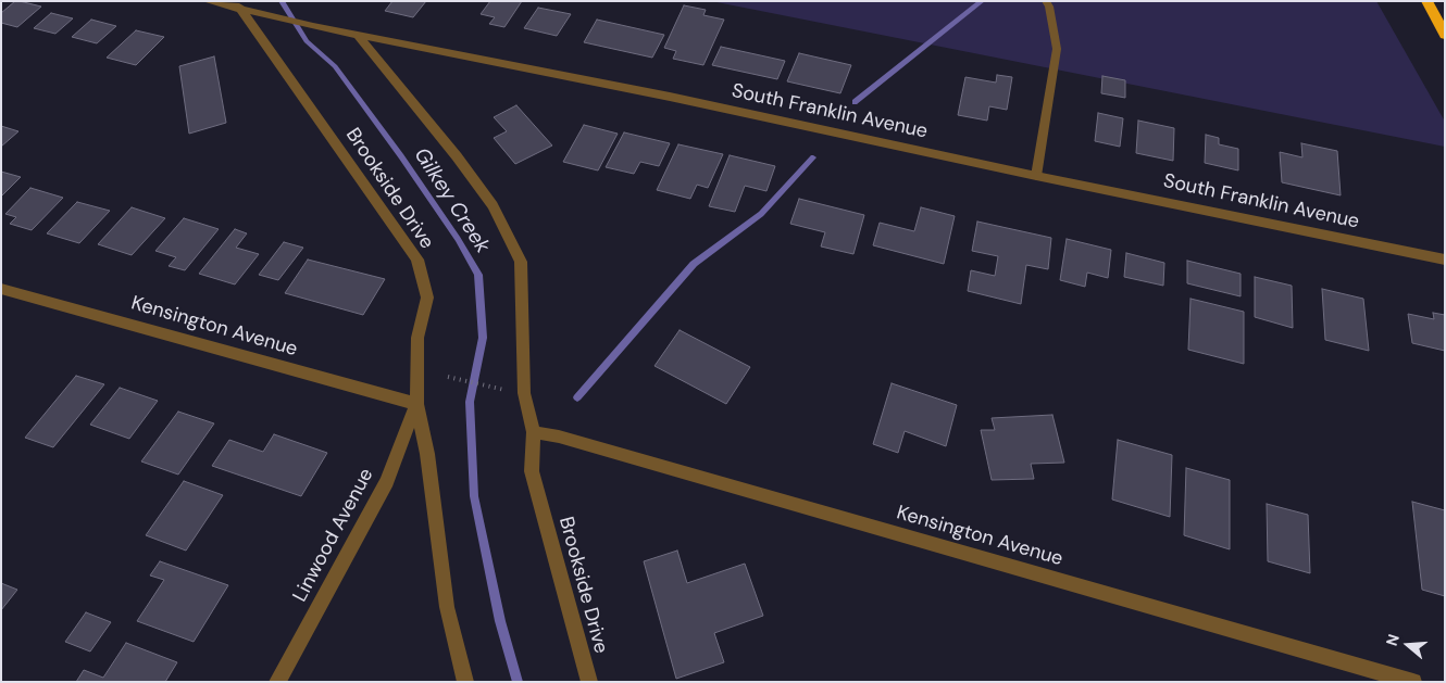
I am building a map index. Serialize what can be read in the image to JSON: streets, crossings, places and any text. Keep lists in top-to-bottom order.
{
  "streets": {
    "street": [
      "South Franklin Avenue",
      "Brookside Drive",
      "Kensington Avenue",
      "Linwood Avenue"
    ]
  },
  "crossings": [
    ["South Franklin Avenue", "Brookside Drive"],
    ["Brookside Drive", "Kensington Avenue"],
    ["Brookside Drive", "Linwood Avenue"],
    ["Kensington Avenue", "Linwood Avenue"]
  ],
  "water": ["Gilkey Creek"],
  "north": "left"
}
